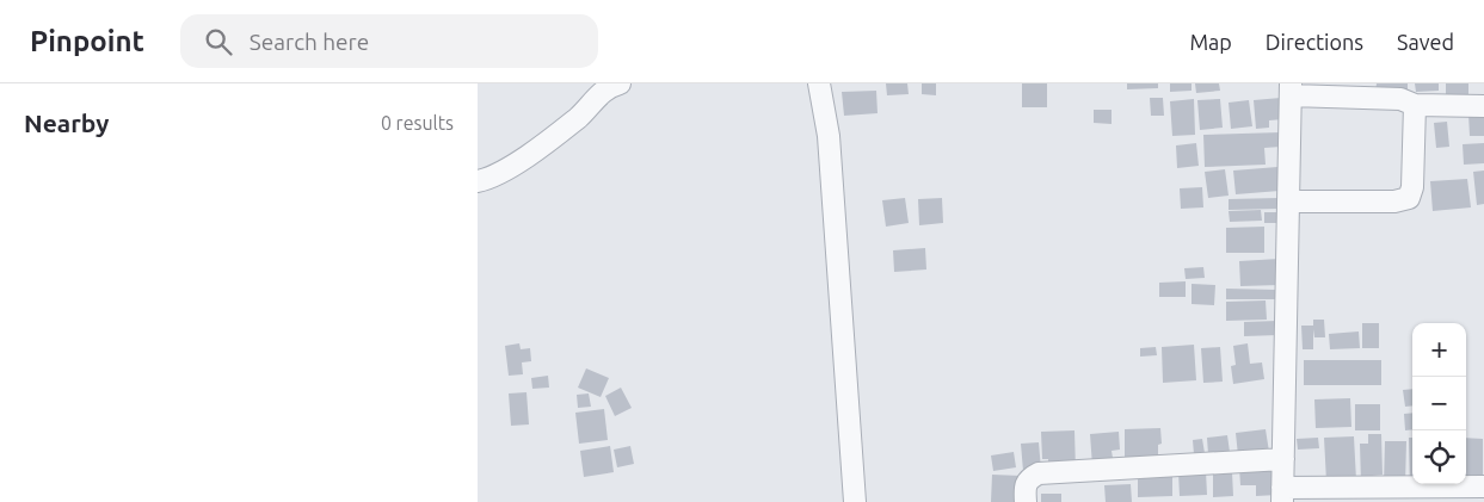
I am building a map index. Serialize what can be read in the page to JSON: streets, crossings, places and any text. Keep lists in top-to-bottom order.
{
  "page": {
    "header": "Pinpoint",
    "search": "Search here",
    "nav": ["Map", "Directions", "Saved"],
    "heading": ["Nearby", "0 results"],
    "map_buttons": ["+", "−"]
  }
}
